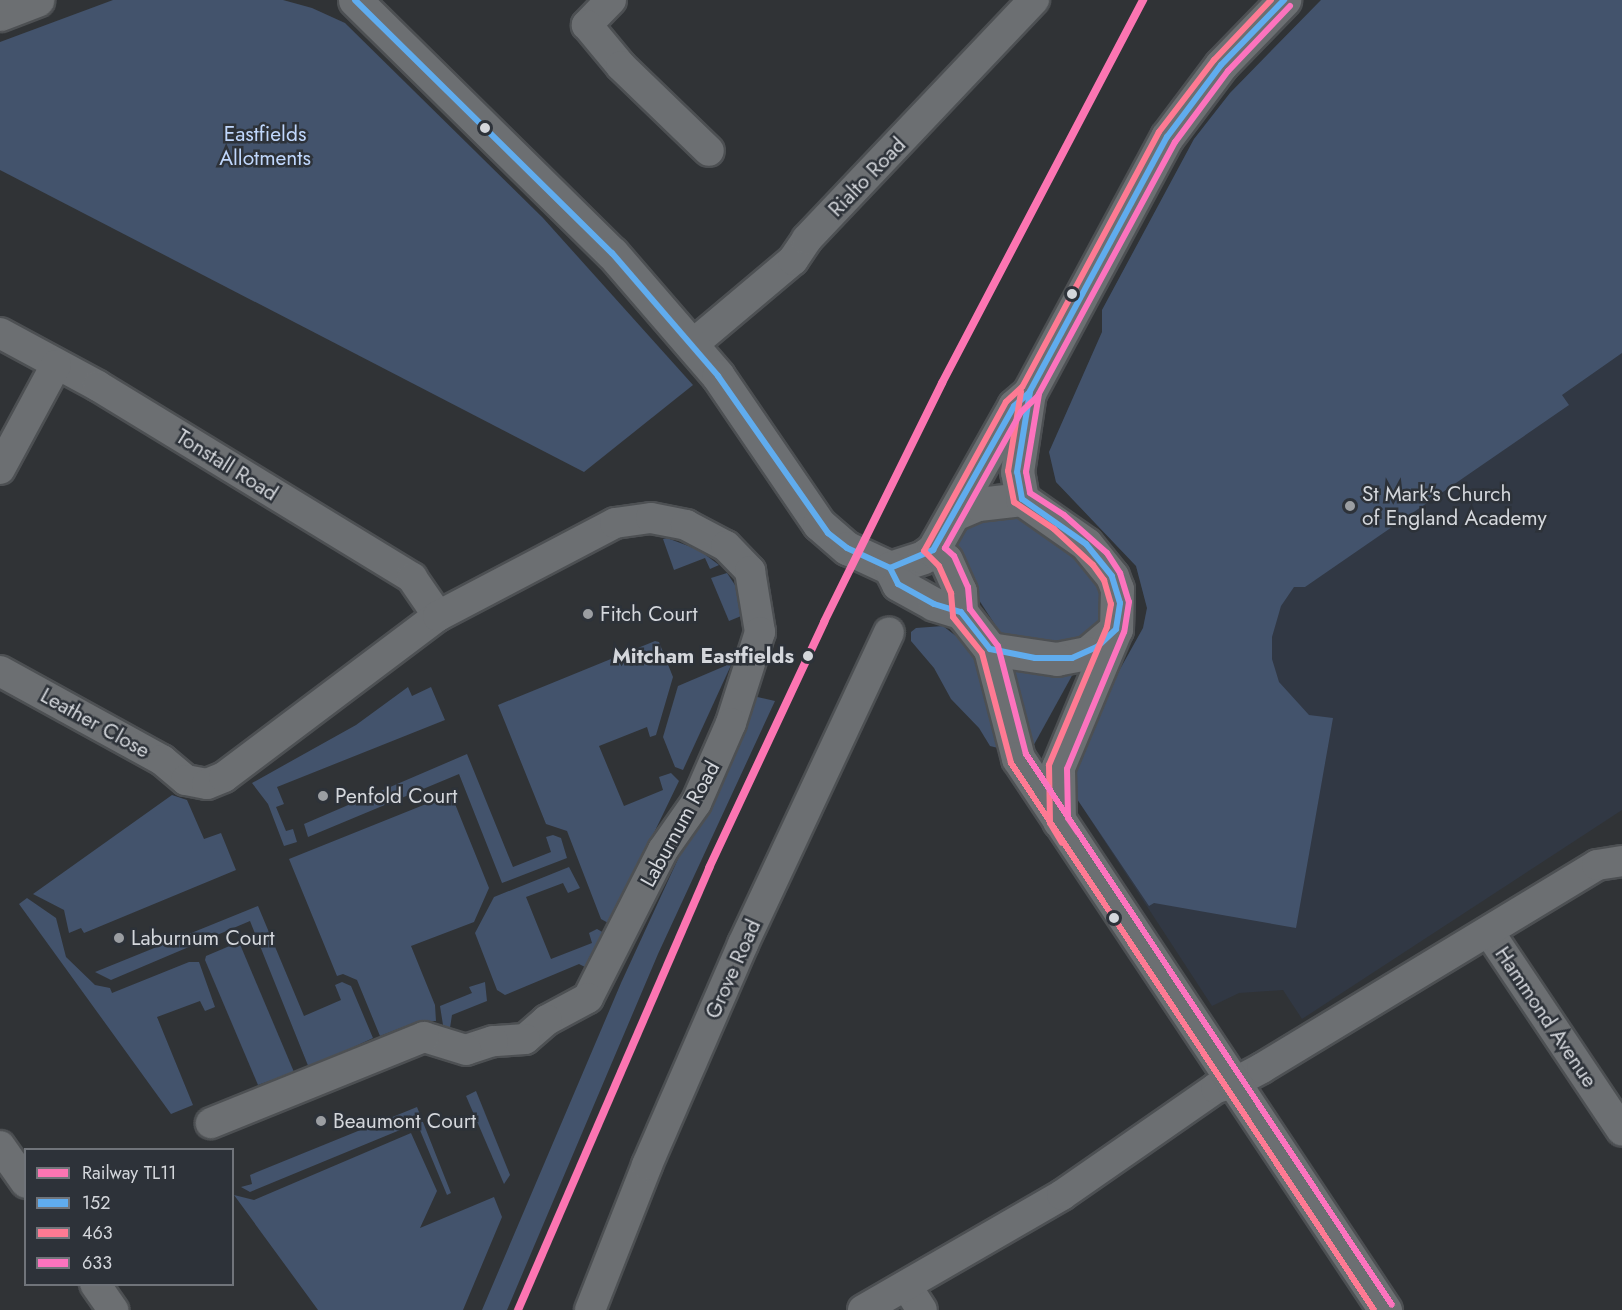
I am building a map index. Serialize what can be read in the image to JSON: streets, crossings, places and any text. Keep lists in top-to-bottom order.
{
  "streets": {
    "street": [
      "Rialto Road",
      "Tonstall Road",
      "Leather Close",
      "Laburnum Road",
      "Grove Road",
      "Hammond Avenue"
    ]
  },
  "crossings": [
    ["Tonstall Road", "Laburnum Road"],
    ["Leather Close", "Laburnum Road"]
  ],
  "parks": ["Eastfields Allotments"],
  "places": [
    "St Mark's Church of England Academy",
    "Fitch Court",
    "Mitcham Eastfields",
    "Penfold Court",
    "Laburnum Court",
    "Beaumont Court"
  ],
  "lines": [
    "rail line TL11",
    "transit line 152",
    "transit line 463",
    "transit line 633"
  ],
  "legend": [
    "Railway TL11",
    "152",
    "463",
    "633"
  ]
}
